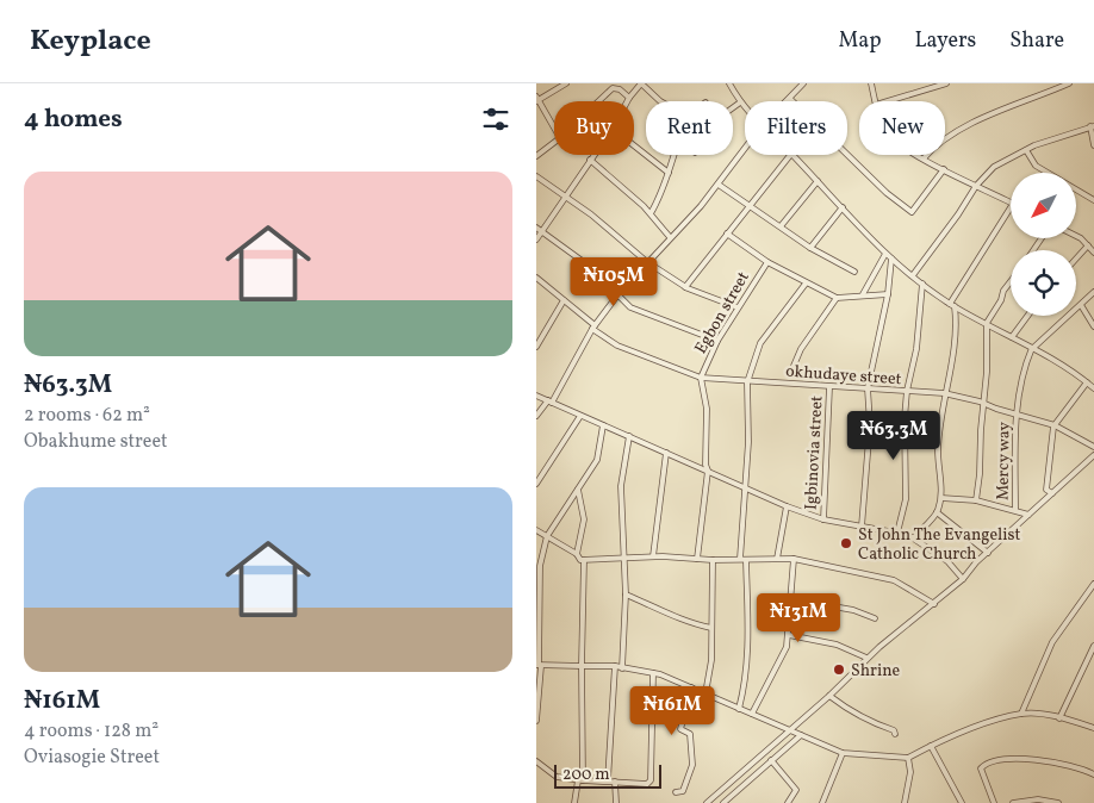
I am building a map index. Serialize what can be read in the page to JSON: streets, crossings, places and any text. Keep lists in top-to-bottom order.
{
  "streets": {
    "street": [
      "Egbon street",
      "okhudaye street",
      "Igbinovia street",
      "Mercy way"
    ]
  },
  "crossings": [
    ["Egbon street", "okhudaye street"],
    ["okhudaye street", "Igbinovia street"],
    ["okhudaye street", "Mercy way"]
  ],
  "places": ["St John The Evangelist Catholic Church", "Shrine"],
  "scale_bar": "200 m",
  "north": "bottom left",
  "page": {
    "header": "Keyplace",
    "nav": ["Map", "Layers", "Share"],
    "heading": "4 homes",
    "chip": [
      "Buy",
      "Rent",
      "Filters",
      "New"
    ],
    "list": [
      {
        "name": "₦63.3M",
        "note": "2 rooms · 62 m² · Obakhume street"
      },
      {
        "name": "₦161M",
        "note": "4 rooms · 128 m² · Oviasogie Street"
      }
    ],
    "price": [
      "₦105M",
      "₦63.3M",
      "₦131M",
      "₦161M"
    ],
    "scale": "200 m"
  }
}
